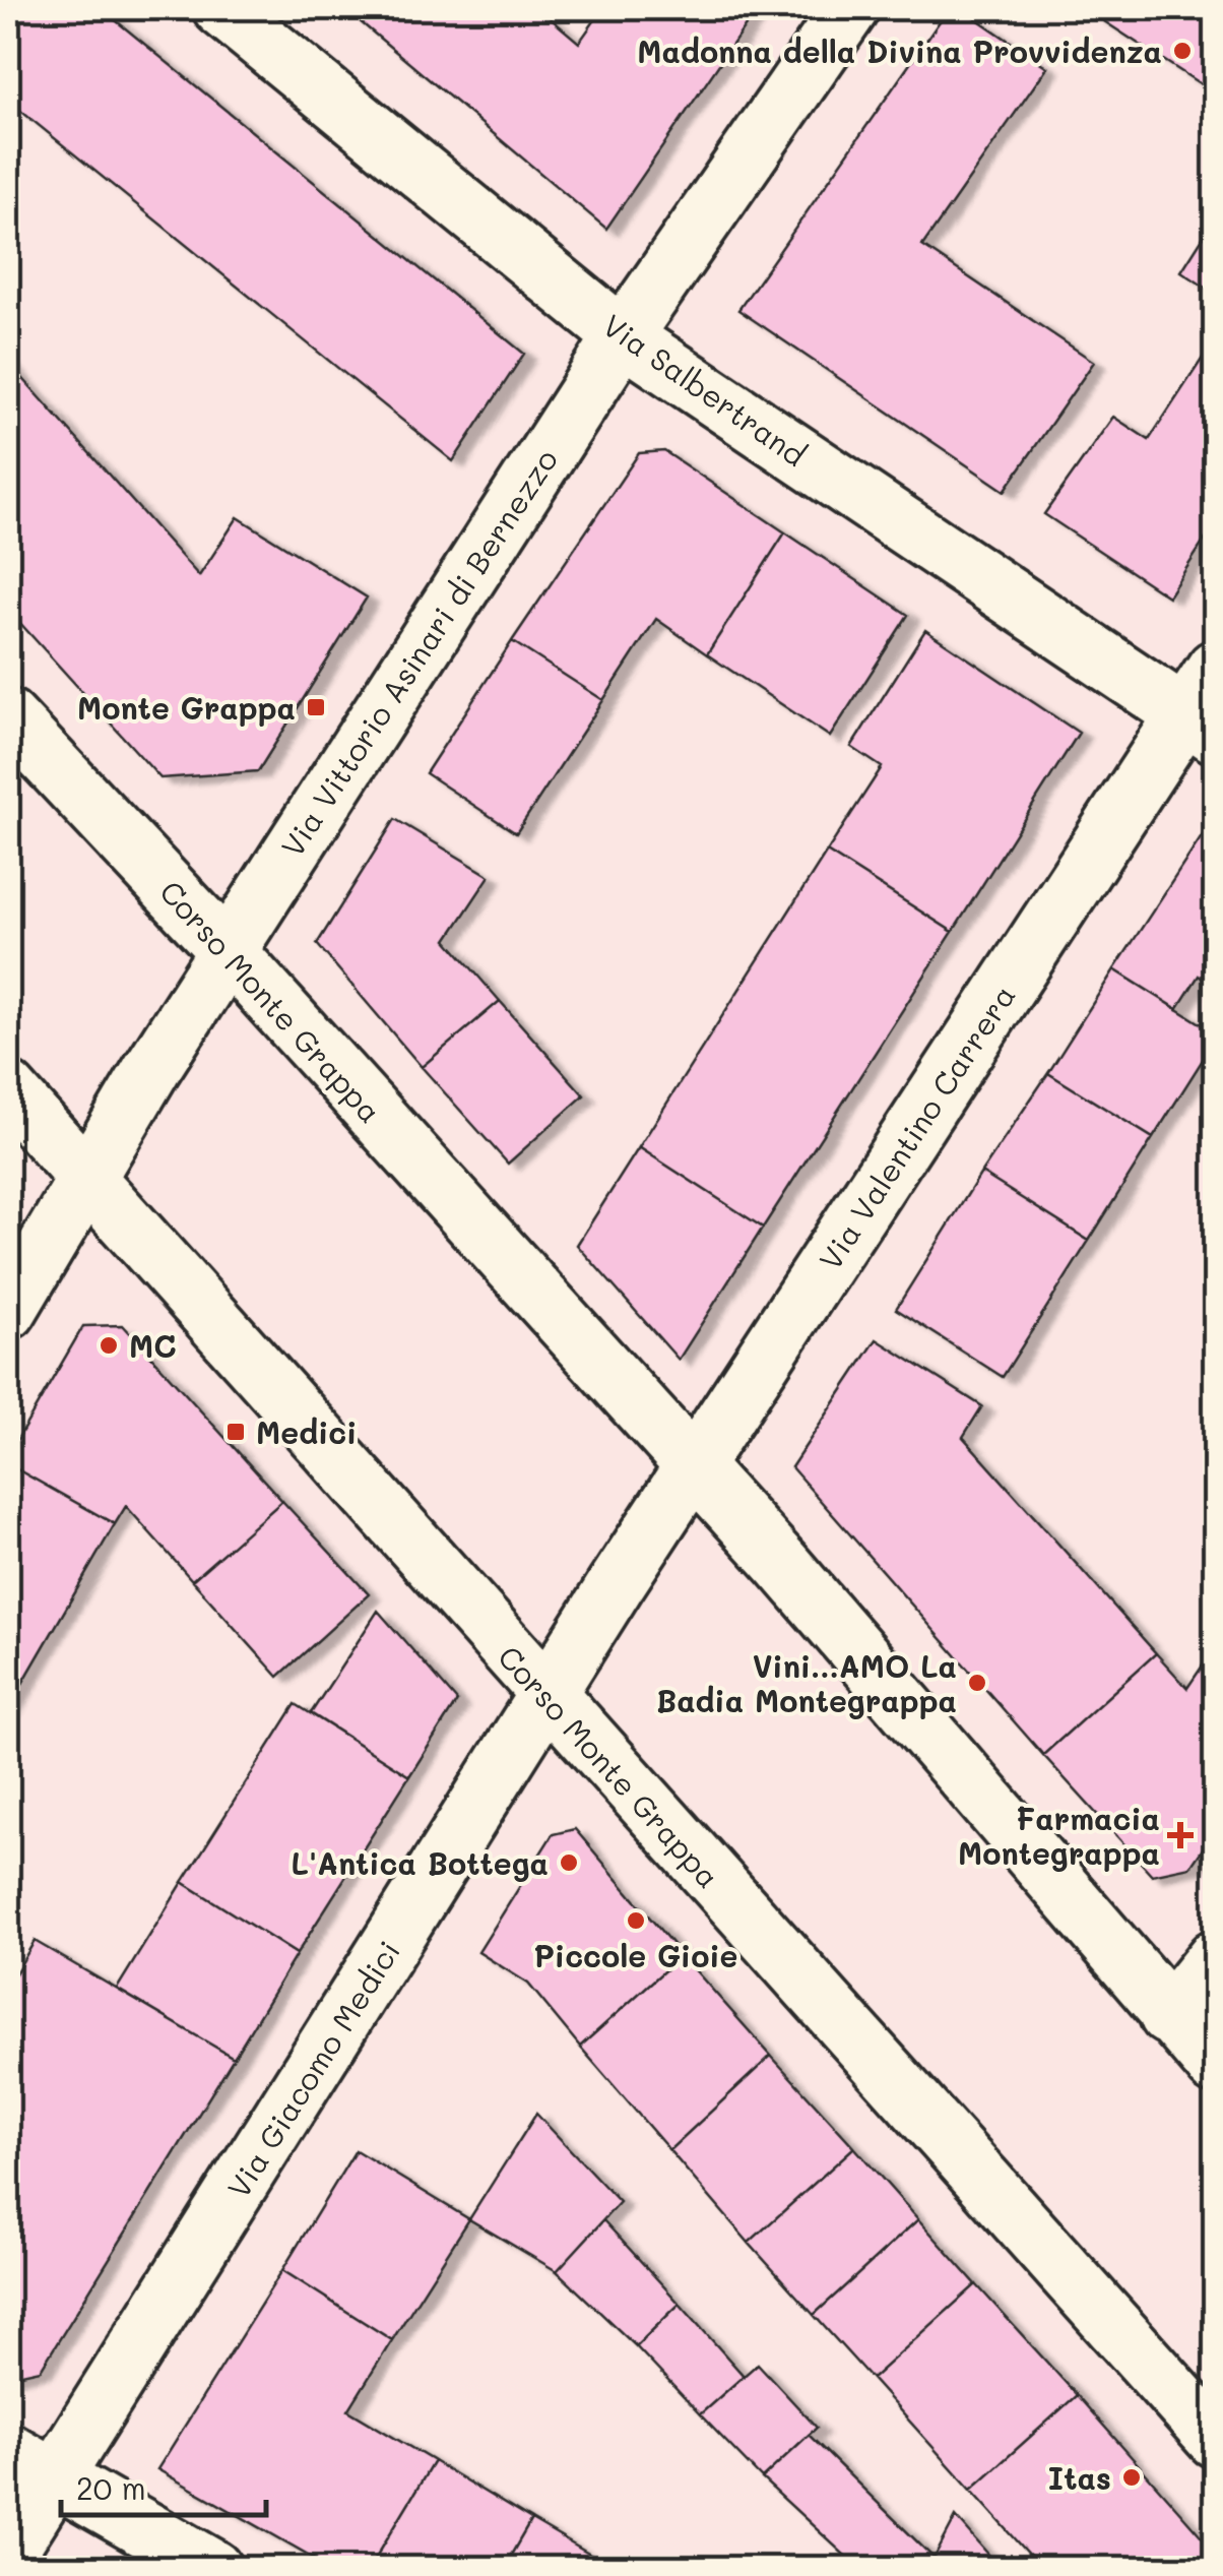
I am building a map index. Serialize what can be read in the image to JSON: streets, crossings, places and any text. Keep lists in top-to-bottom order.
{
  "streets": {
    "street": [
      "Via Salbertrand",
      "Via Vittorio Asinari di Bernezzo",
      "Corso Monte Grappa",
      "Via Valentino Carrera",
      "Via Giacomo Medici"
    ]
  },
  "crossings": [
    ["Via Salbertrand", "Via Vittorio Asinari di Bernezzo"],
    ["Via Salbertrand", "Via Valentino Carrera"],
    ["Via Vittorio Asinari di Bernezzo", "Corso Monte Grappa"],
    ["Corso Monte Grappa", "Via Valentino Carrera"],
    ["Corso Monte Grappa", "Via Giacomo Medici"],
    ["Via Valentino Carrera", "Via Giacomo Medici"]
  ],
  "places": {
    "other": [
      "Madonna della Divina Provvidenza",
      "MC",
      "Vini...AMO La Badia Montegrappa",
      "L'Antica Bottega",
      "Piccole Gioie",
      "Itas"
    ],
    "transit": ["Monte Grappa", "Medici"],
    "health": ["Farmacia Montegrappa"]
  },
  "scale_bar": "20 m"
}
